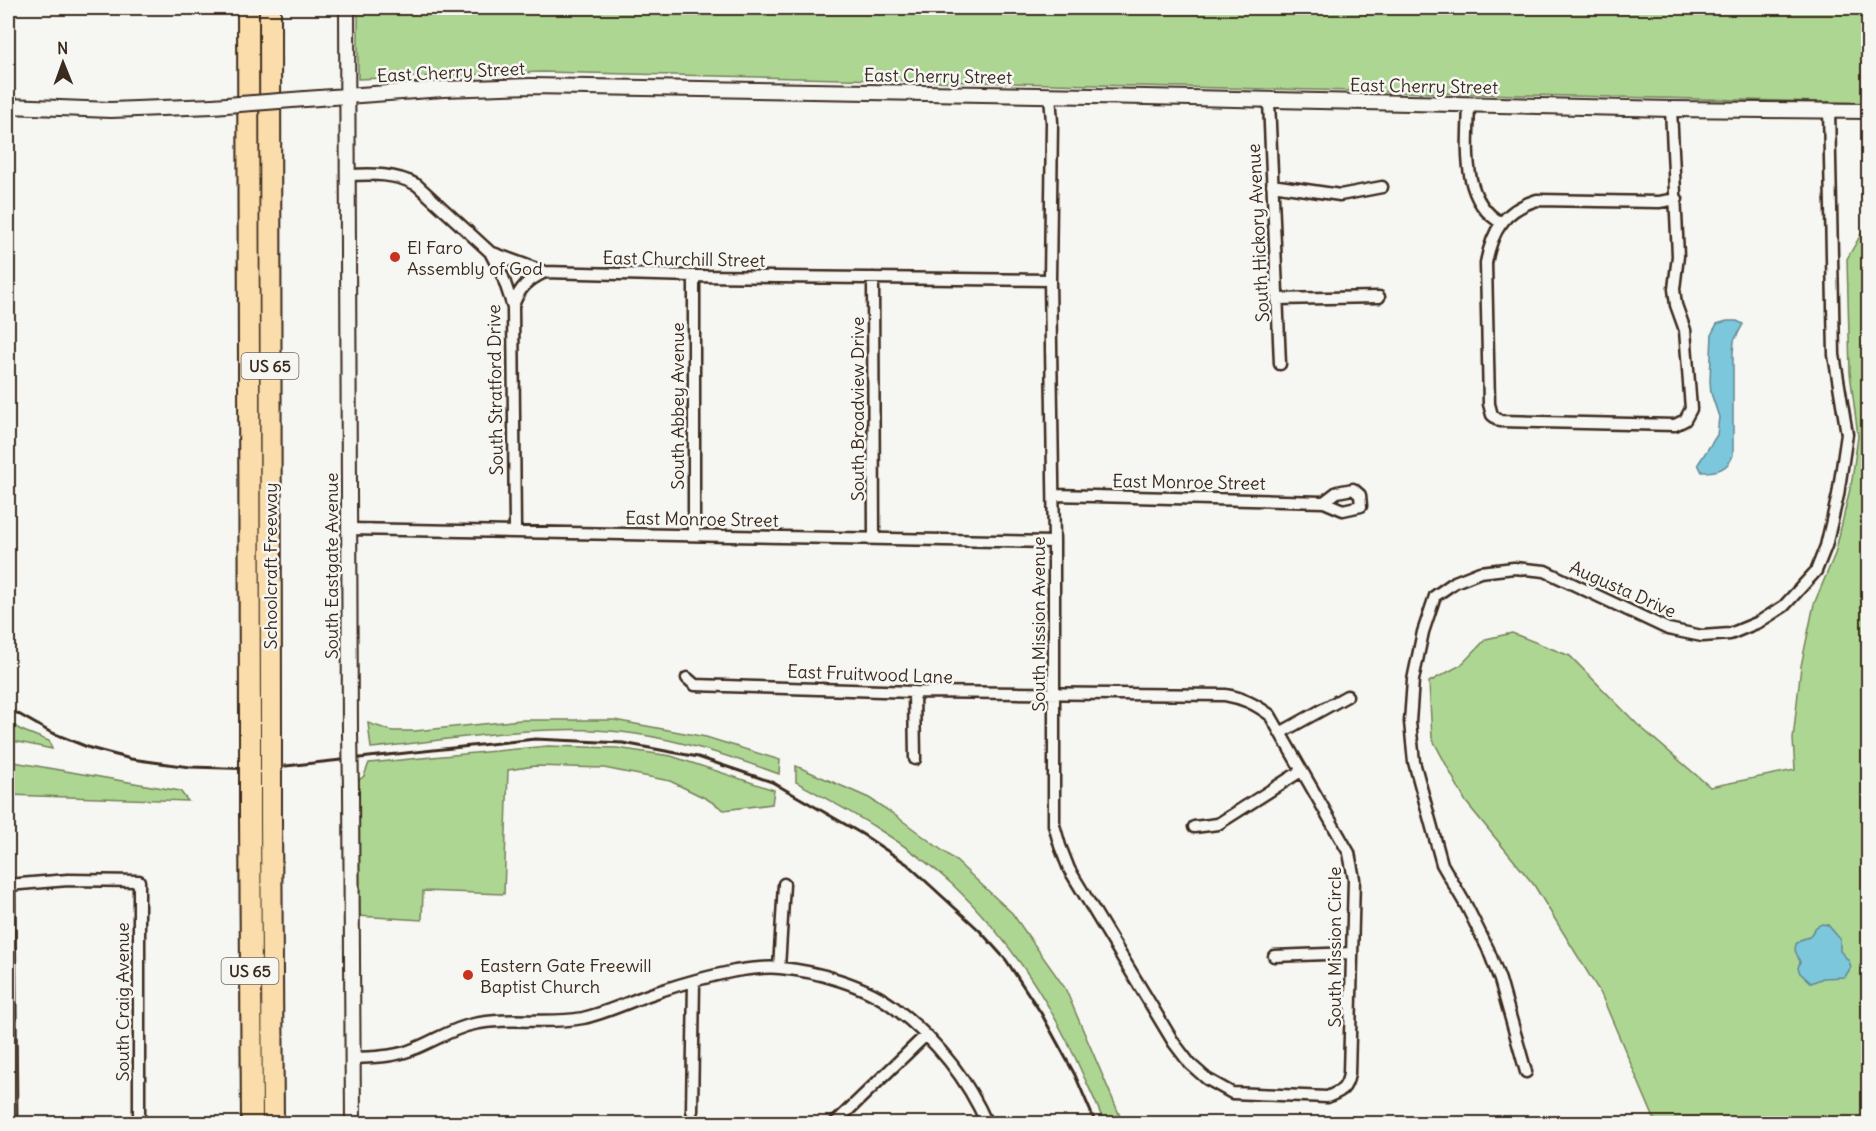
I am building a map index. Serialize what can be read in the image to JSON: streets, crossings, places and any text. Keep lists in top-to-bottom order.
{
  "streets": {
    "highway": ["US 65", "Schoolcraft Freeway"],
    "street": [
      "East Cherry Street",
      "South Hickory Avenue",
      "East Churchill Street",
      "South Stratford Drive",
      "South Abbey Avenue",
      "South Broadview Drive",
      "East Monroe Street",
      "South Eastgate Avenue",
      "Augusta Drive",
      "South Mission Avenue",
      "East Fruitwood Lane",
      "South Mission Circle",
      "South Craig Avenue"
    ]
  },
  "crossings": [
    ["East Cherry Street", "South Hickory Avenue"],
    ["East Cherry Street", "South Eastgate Avenue"],
    ["East Cherry Street", "Augusta Drive"],
    ["East Cherry Street", "South Mission Avenue"],
    ["East Churchill Street", "South Stratford Drive"],
    ["East Churchill Street", "South Abbey Avenue"],
    ["East Churchill Street", "South Broadview Drive"],
    ["East Churchill Street", "South Eastgate Avenue"],
    ["East Churchill Street", "South Mission Avenue"],
    ["South Stratford Drive", "East Monroe Street"],
    ["South Abbey Avenue", "East Monroe Street"],
    ["South Broadview Drive", "East Monroe Street"],
    ["East Monroe Street", "South Eastgate Avenue"],
    ["East Monroe Street", "South Mission Avenue"],
    ["South Mission Avenue", "East Fruitwood Lane"],
    ["South Mission Avenue", "South Mission Circle"],
    ["East Fruitwood Lane", "South Mission Circle"]
  ],
  "places": ["El Faro Assembly of God", "Eastern Gate Freewill Baptist Church"],
  "north": "top"
}
